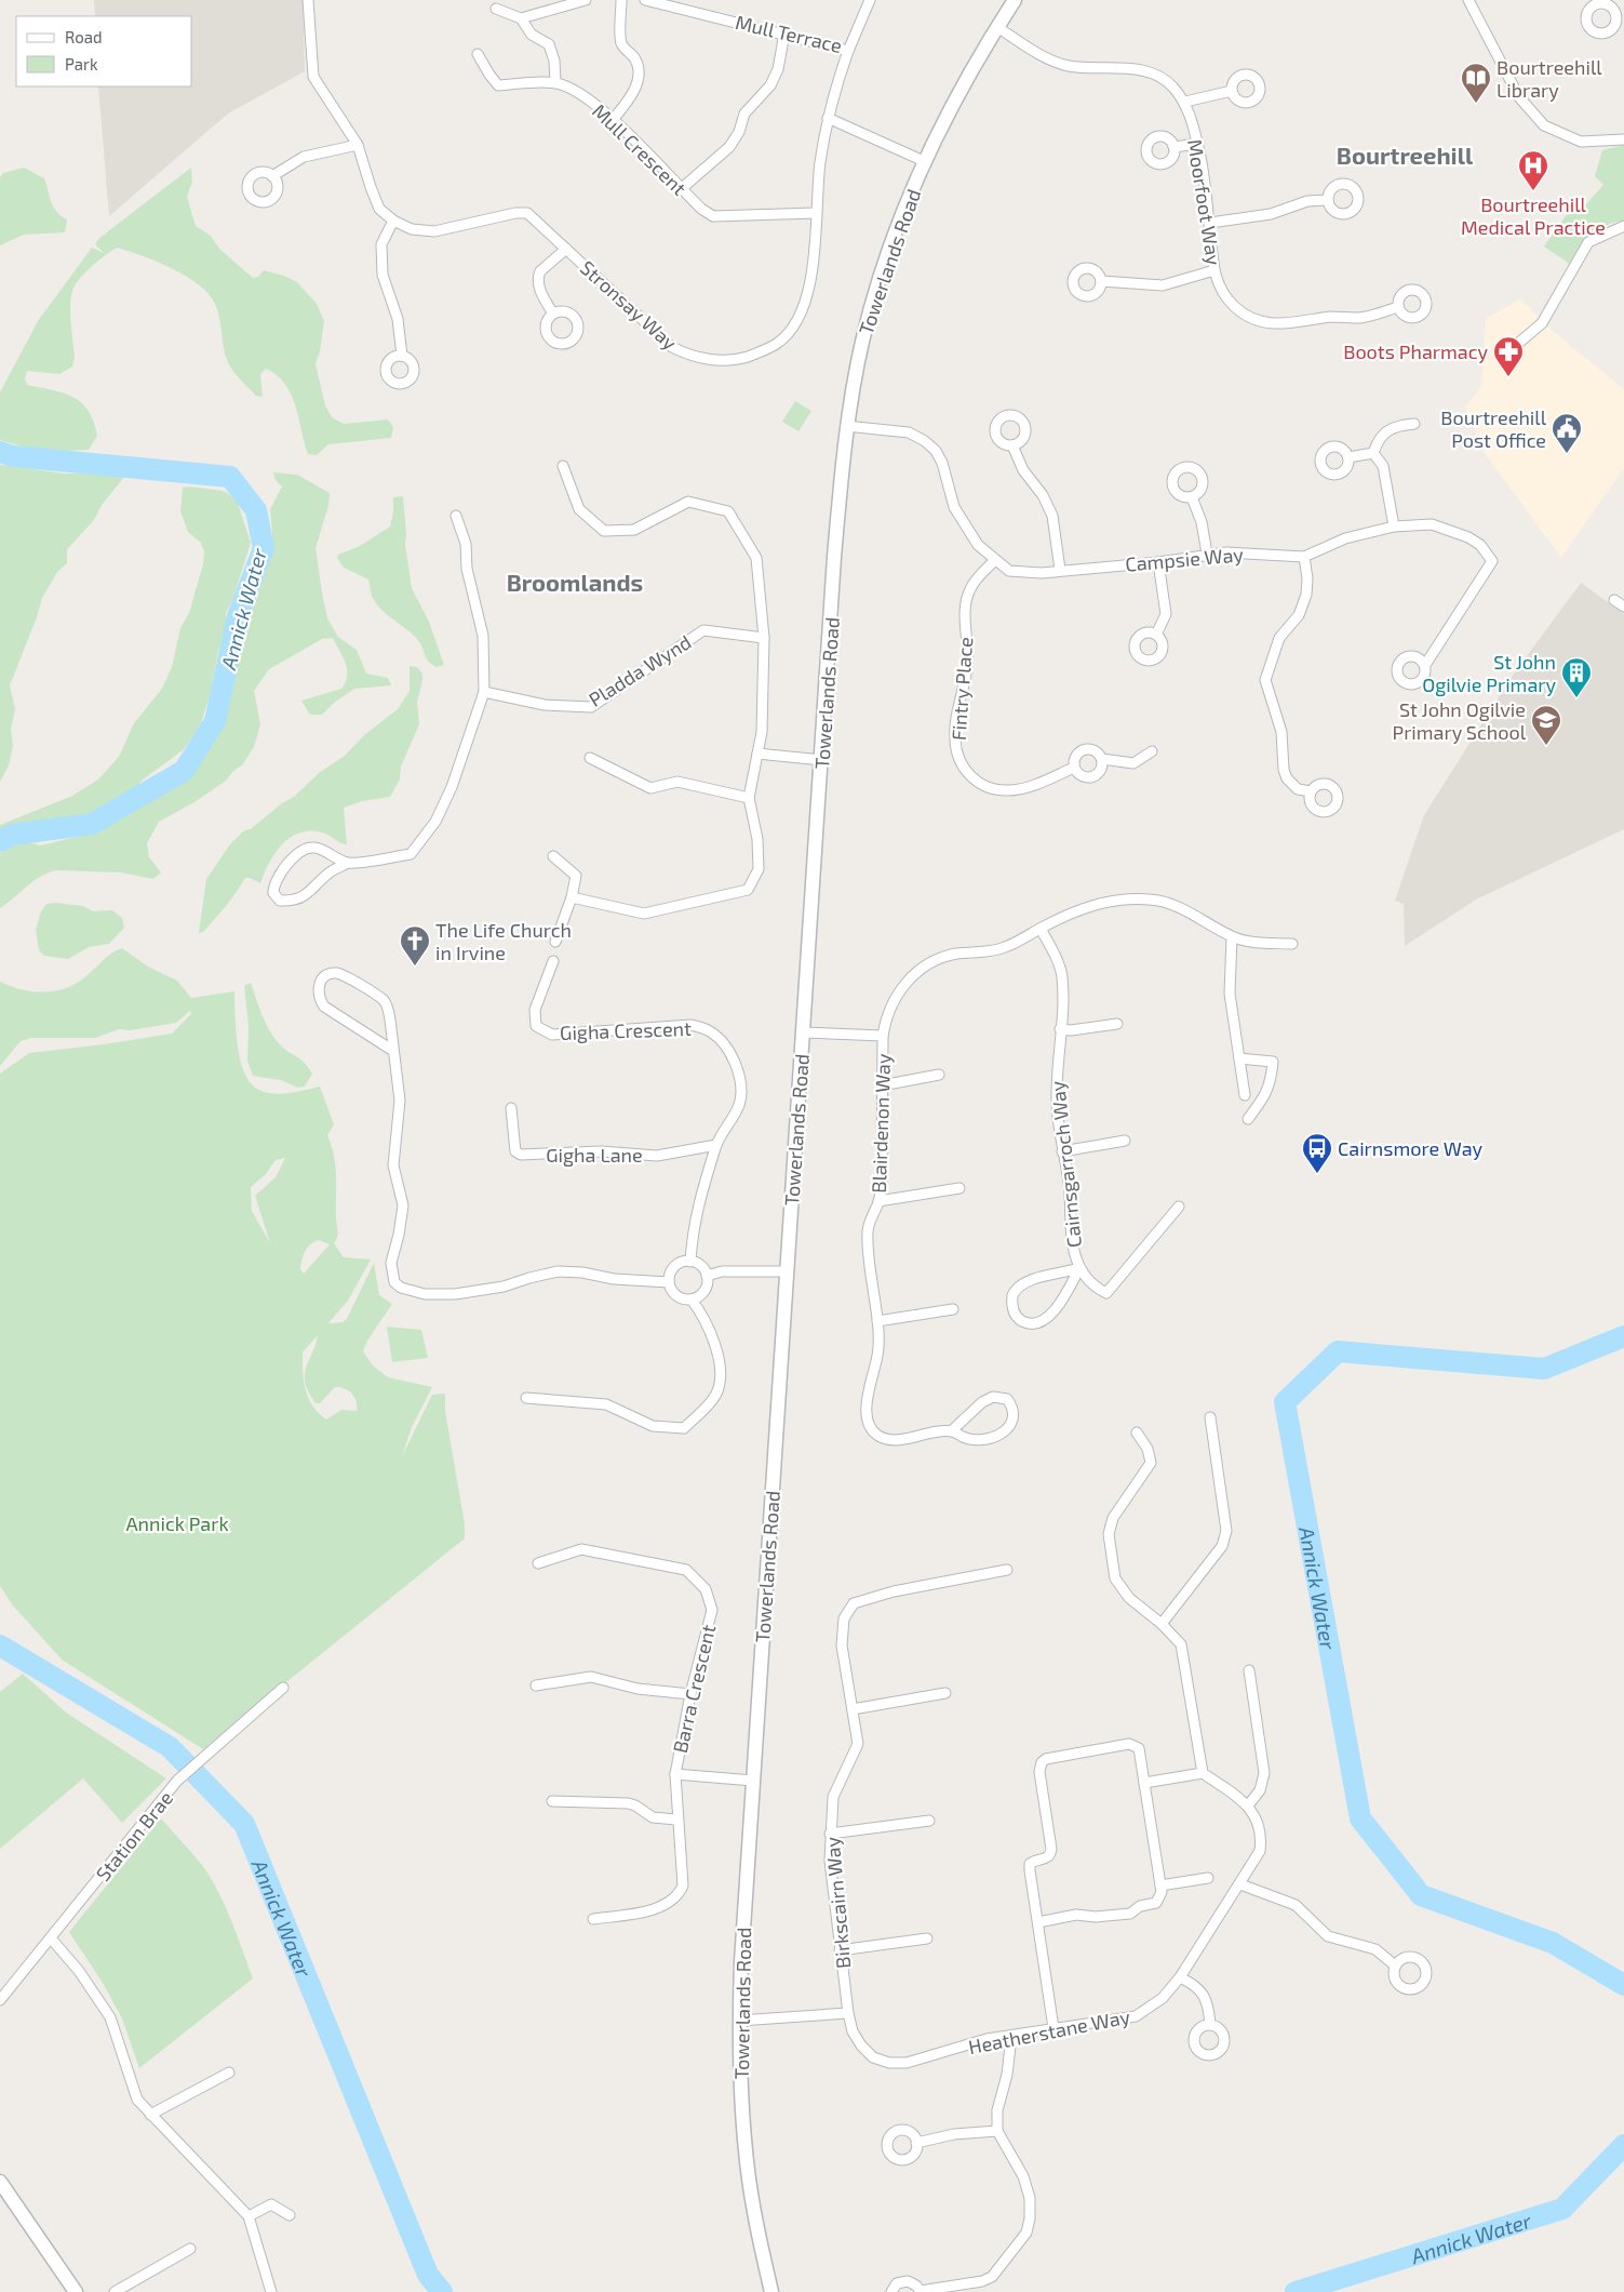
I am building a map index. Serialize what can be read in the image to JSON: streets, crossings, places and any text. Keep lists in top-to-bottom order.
{
  "streets": {
    "street": [
      "Mull Terrace",
      "Mull Crescent",
      "Moorfoot Way",
      "Towerlands Road",
      "Stronsay Way",
      "Campsie Way",
      "Pladda Wynd",
      "Fintry Place",
      "Gigha Crescent",
      "Blairdenon Way",
      "Gigha Lane",
      "Cairnsgarroch Way",
      "Barra Crescent",
      "Station Brae",
      "Birkscairn Way",
      "Heatherstane Way"
    ]
  },
  "crossings": [
    ["Mull Terrace", "Stronsay Way"],
    ["Mull Crescent", "Stronsay Way"],
    ["Moorfoot Way", "Towerlands Road"],
    ["Towerlands Road", "Campsie Way"],
    ["Towerlands Road", "Blairdenon Way"],
    ["Campsie Way", "Fintry Place"],
    ["Gigha Crescent", "Gigha Lane"],
    ["Birkscairn Way", "Heatherstane Way"]
  ],
  "districts": ["Bourtreehill", "Broomlands"],
  "water": ["Annick Water"],
  "parks": ["Annick Park"],
  "places": {
    "library": ["Bourtreehill Library"],
    "hospital": ["Bourtreehill Medical Practice"],
    "pharmacy": ["Boots Pharmacy"],
    "public building": ["Bourtreehill Post Office"],
    "building": ["St John Ogilvie Primary"],
    "school or university": ["St John Ogilvie Primary School"],
    "church": ["The Life Church in Irvine"],
    "bus stop": ["Cairnsmore Way"]
  },
  "legend": ["Road", "Park"]
}
